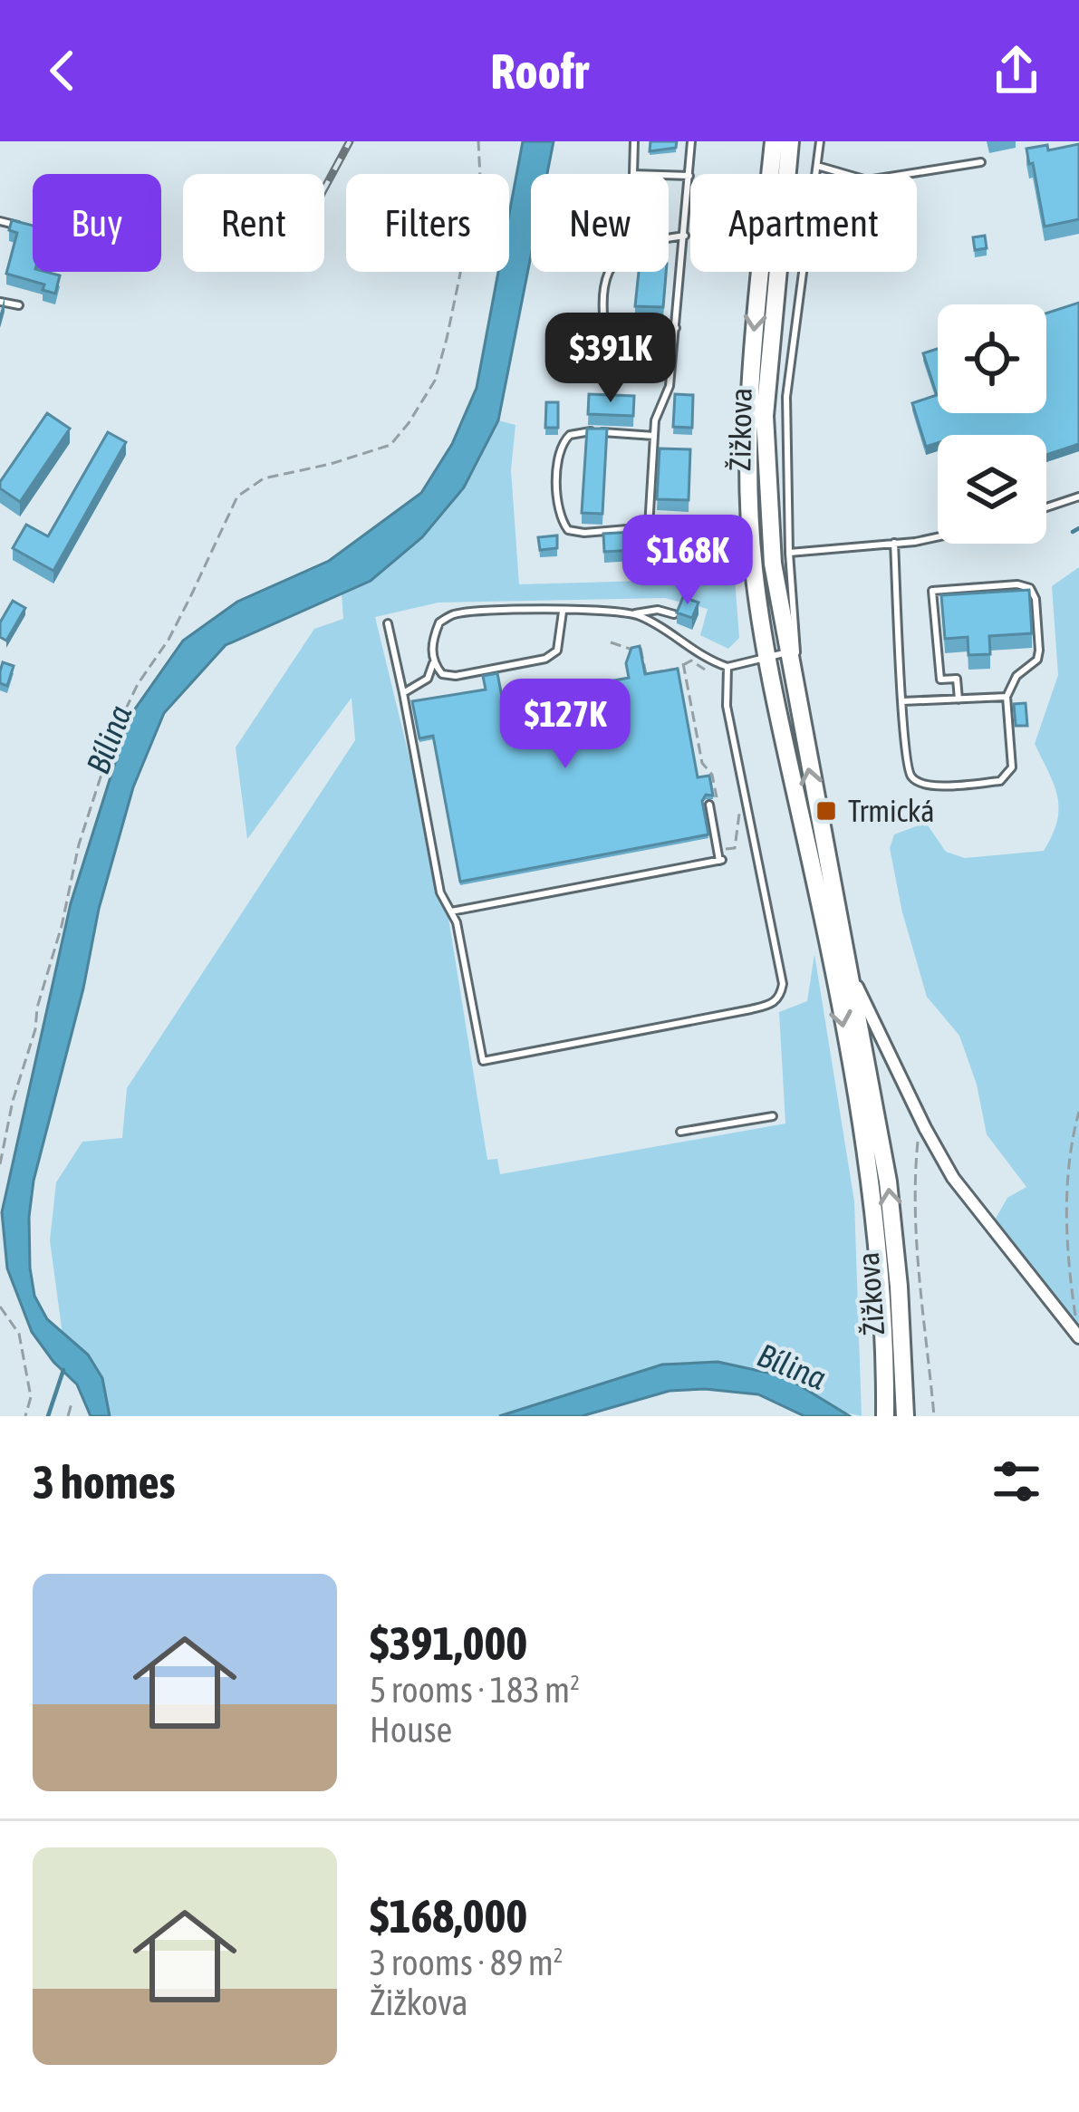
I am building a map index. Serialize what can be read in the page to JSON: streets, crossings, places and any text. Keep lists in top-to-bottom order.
{
  "streets": {
    "main road": ["Žižkova"]
  },
  "water": ["Bílina"],
  "places": {
    "transit": ["Trmická"]
  },
  "page": {
    "header": "Roofr",
    "chip": [
      "Buy",
      "Rent",
      "Filters",
      "New",
      "Apartment"
    ],
    "price": ["$391K", "$168K", "$127K"],
    "heading": "3 homes",
    "list": [
      {
        "name": "$391,000",
        "note": "5 rooms · 183 m² · House"
      },
      {
        "name": "$168,000",
        "note": "3 rooms · 89 m² · Žižkova"
      }
    ]
  }
}
